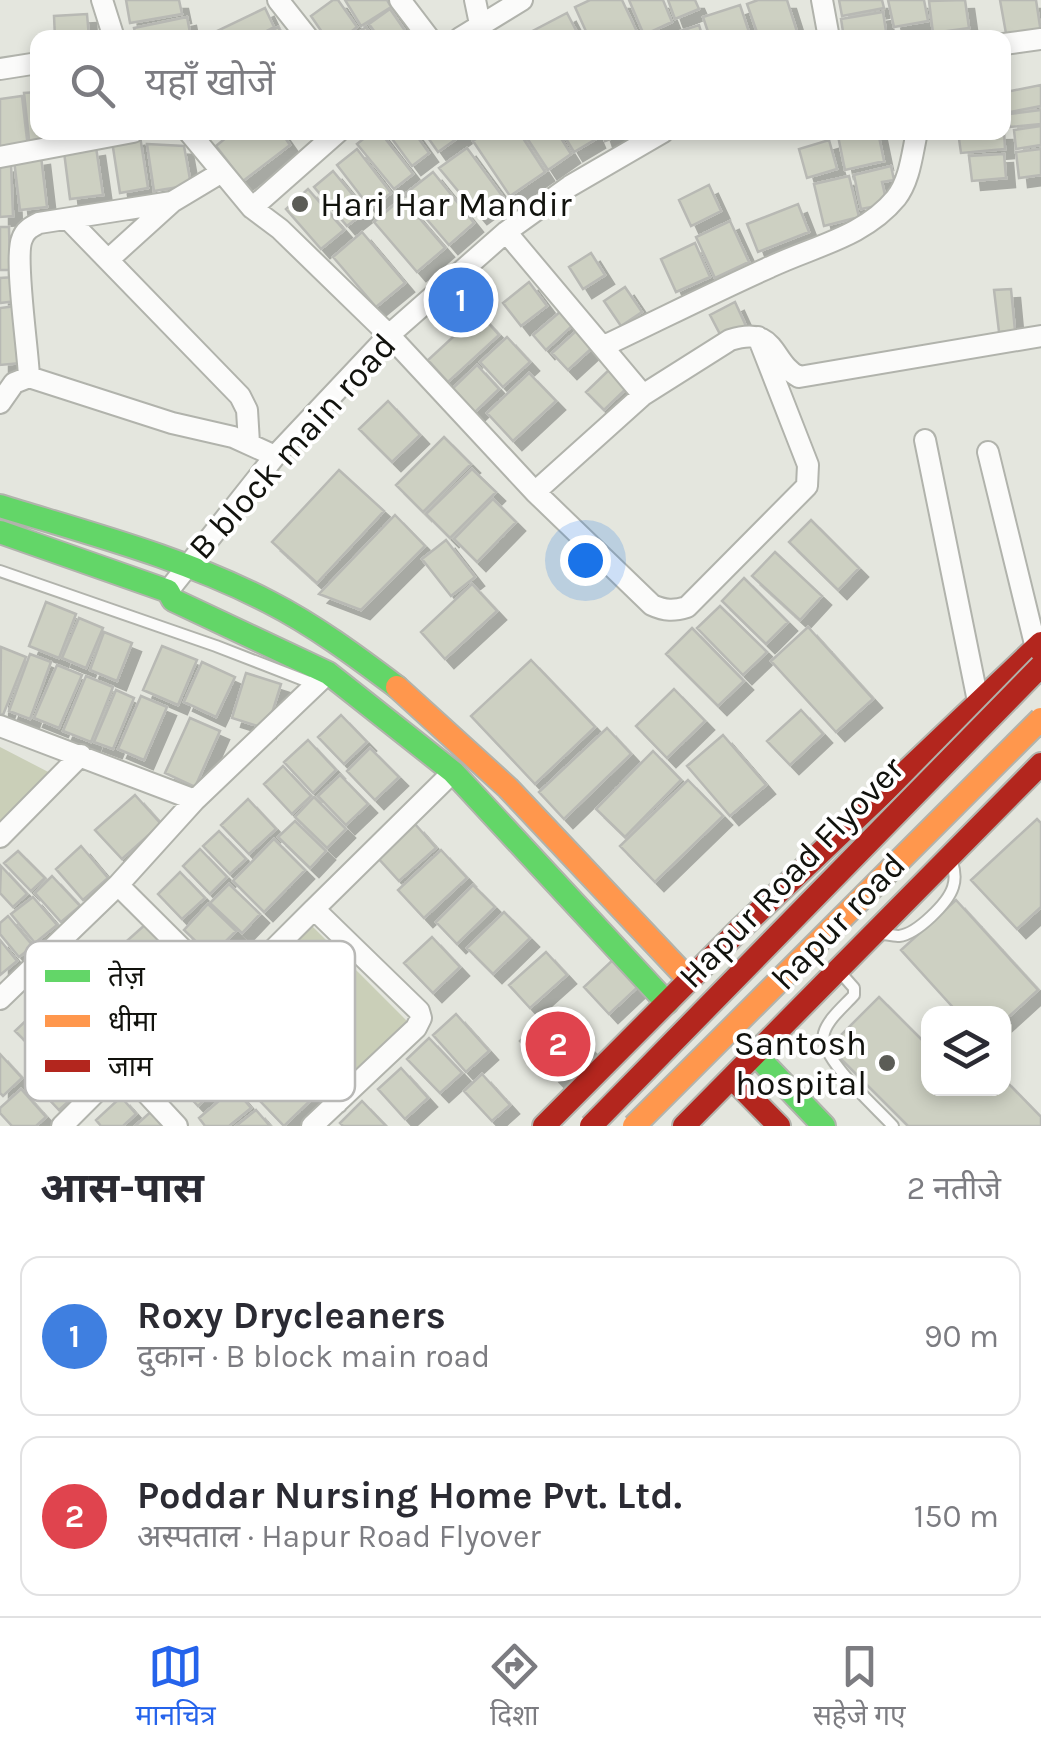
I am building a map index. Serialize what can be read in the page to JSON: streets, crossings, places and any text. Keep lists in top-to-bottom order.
{
  "streets": {
    "street": ["B block main road", "Hapur Road Flyover", "hapur road"]
  },
  "places": ["Hari Har Mandir", "Santosh hospital"],
  "legend": ["तेज़", "धीमा", "जाम"],
  "page": {
    "search": "यहाँ खोजें",
    "pins": ["1", "2"],
    "heading": ["आस-पास", "2 नतीजे"],
    "list": [
      {
        "mark": "1",
        "name": "Roxy Drycleaners",
        "note": "दुकान · B block main road",
        "value": "90 m"
      },
      {
        "mark": "2",
        "name": "Poddar Nursing Home Pvt. Ltd.",
        "note": "अस्पताल · Hapur Road Flyover",
        "value": "150 m"
      }
    ],
    "nav": ["मानचित्र", "दिशा", "सहेजे गए"]
  }
}
